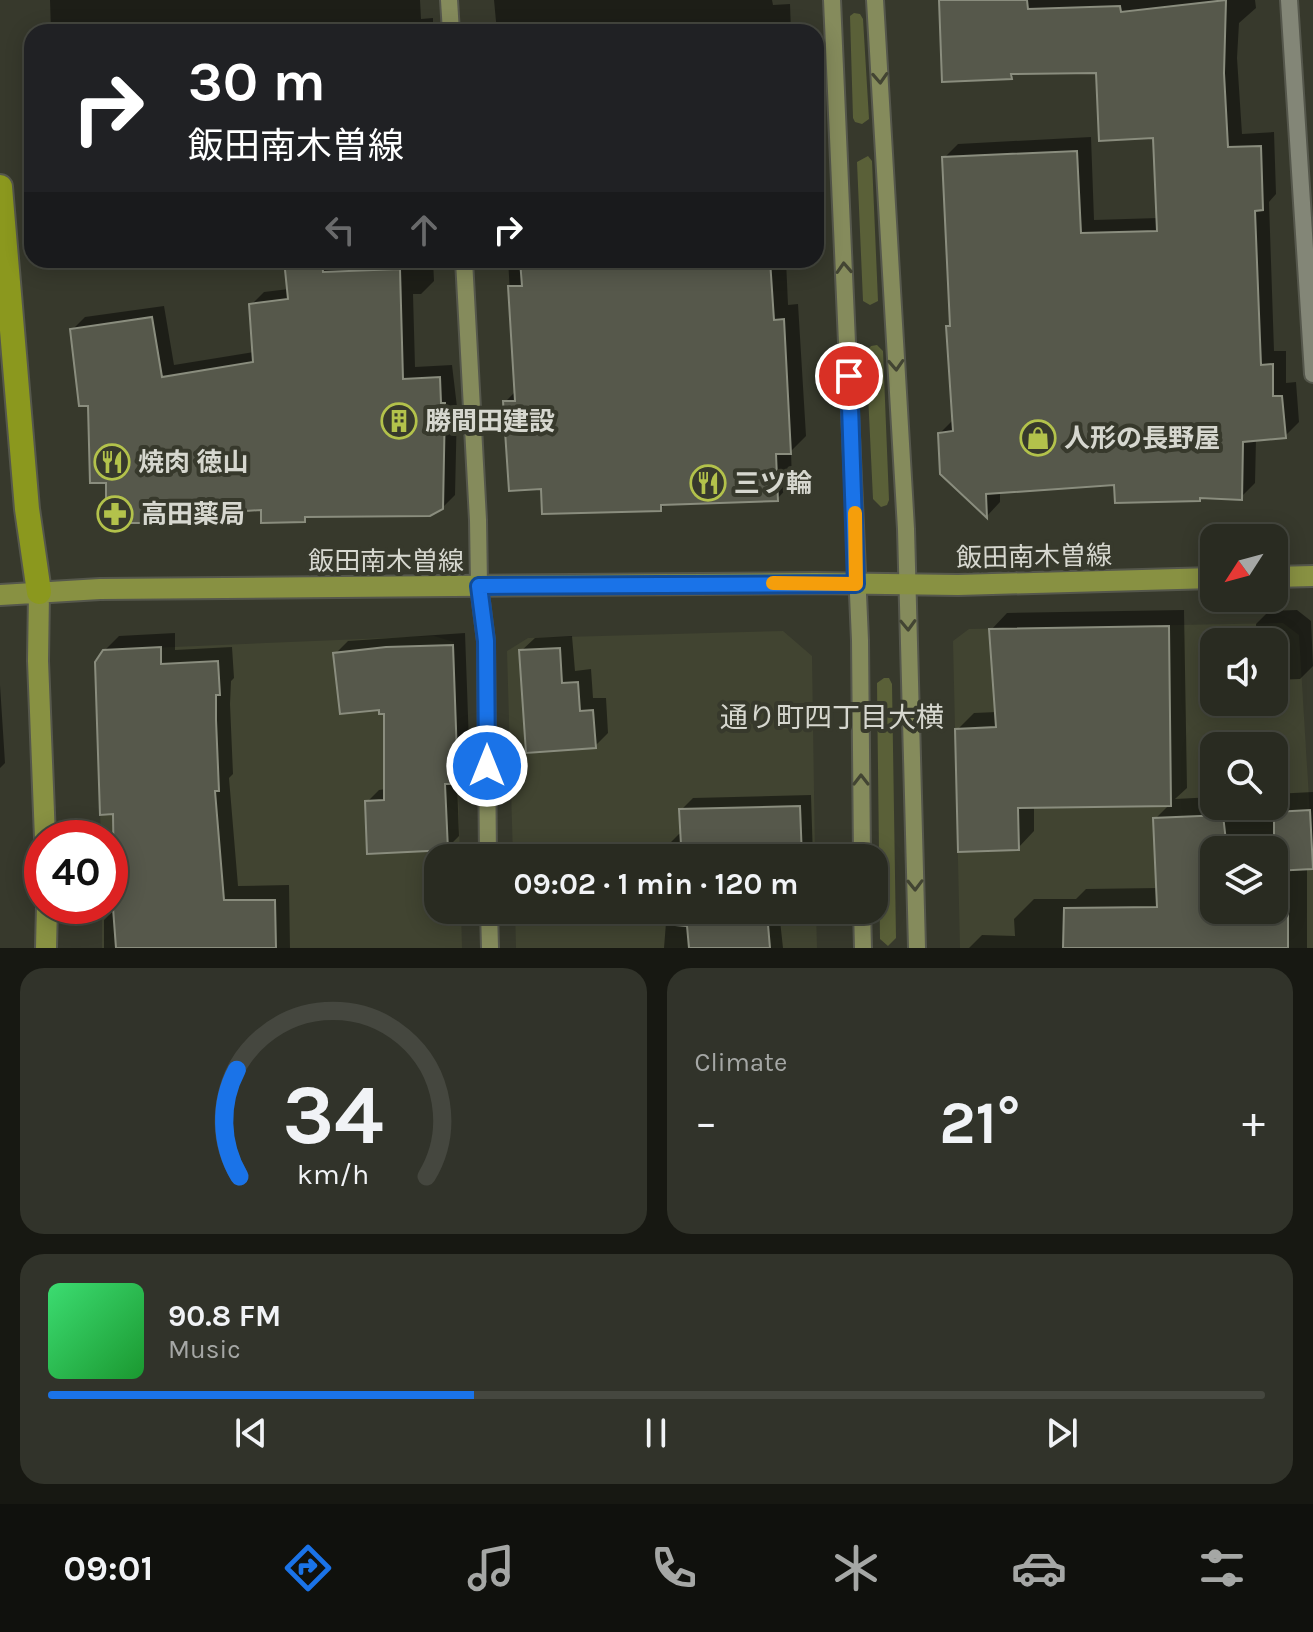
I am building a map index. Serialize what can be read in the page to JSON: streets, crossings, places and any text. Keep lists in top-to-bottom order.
{
  "streets": {
    "main road": ["飯田南木曽線"]
  },
  "districts": ["通り町四丁目大横"],
  "places": {
    "building": ["勝間田建設"],
    "shop": ["人形の長野屋"],
    "restaurant": ["焼肉 徳山", "三ツ輪"],
    "pharmacy": ["高田薬局"]
  },
  "north": "bottom left",
  "page": {
    "turn": ["30 m", "飯田南木曽線"],
    "limit": "40",
    "trip": "09:02 · 1 min · 120 m",
    "tile": "Climate",
    "heat": ["−", "21°", "+"],
    "song": ["90.8 FM", "Music"],
    "tabs": "09:01",
    "gauge": ["34", "km/h"]
  }
}
